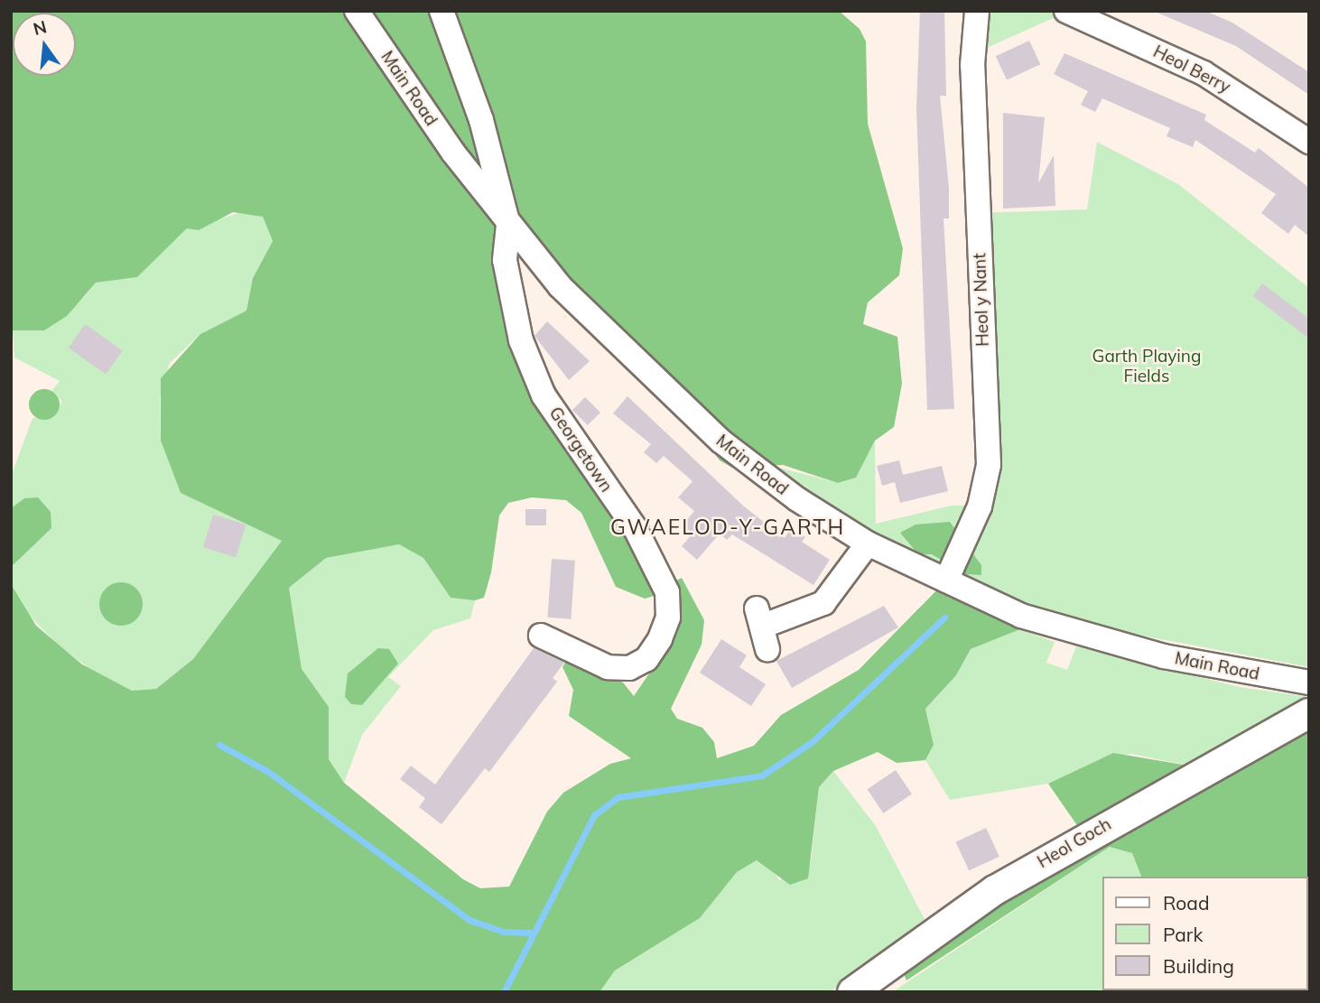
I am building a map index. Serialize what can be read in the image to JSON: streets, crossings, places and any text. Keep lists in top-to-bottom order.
{
  "streets": {
    "street": [
      "Heol Berry",
      "Main Road",
      "Heol y Nant",
      "Georgetown",
      "Heol Goch"
    ]
  },
  "crossings": [
    ["Main Road", "Heol y Nant"],
    ["Main Road", "Georgetown"]
  ],
  "districts": ["GWAELOD-Y-GARTH"],
  "parks": ["Garth Playing Fields"],
  "legend": ["Road", "Park", "Building"],
  "north": "top"
}
